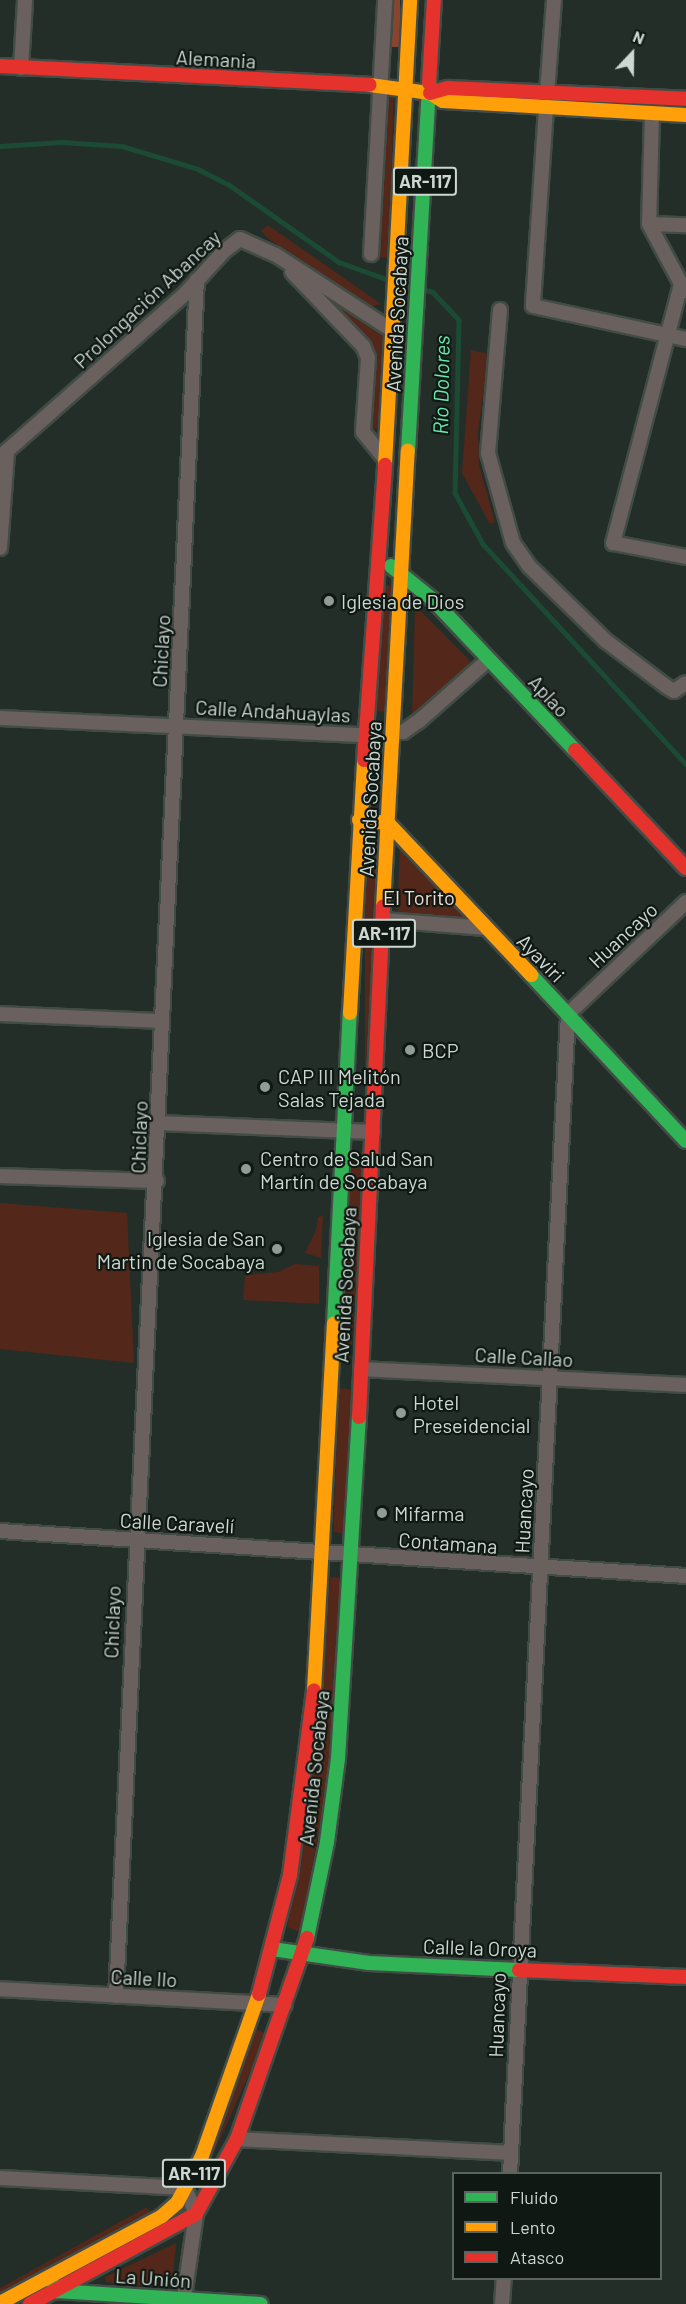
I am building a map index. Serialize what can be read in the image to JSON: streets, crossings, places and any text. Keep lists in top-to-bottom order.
{
  "streets": {
    "main road": [
      "Alemania",
      "AR-117",
      "Avenida Socabaya",
      "Aplao",
      "Ayaviri",
      "Calle la Oroya",
      "La Unión"
    ],
    "street": [
      "Prolongación Abancay",
      "Chiclayo",
      "Calle Andahuaylas",
      "Huancayo",
      "Calle Callao",
      "Calle Caravelí",
      "Contamana",
      "Calle Ilo"
    ]
  },
  "crossings": [
    ["Alemania", "Avenida Socabaya"],
    ["AR-117", "Avenida Socabaya"],
    ["AR-117", "La Unión"],
    ["Prolongación Abancay", "Avenida Socabaya"],
    ["Prolongación Abancay", "Chiclayo"],
    ["Avenida Socabaya", "Aplao"],
    ["Avenida Socabaya", "Calle Andahuaylas"],
    ["Avenida Socabaya", "Ayaviri"],
    ["Avenida Socabaya", "Calle Callao"],
    ["Avenida Socabaya", "Calle Caravelí"],
    ["Avenida Socabaya", "Contamana"],
    ["Avenida Socabaya", "Calle la Oroya"],
    ["Avenida Socabaya", "Calle Ilo"],
    ["Chiclayo", "Calle Andahuaylas"],
    ["Chiclayo", "Calle Caravelí"],
    ["Chiclayo", "Calle Ilo"],
    ["Huancayo", "Ayaviri"],
    ["Huancayo", "Calle Callao"],
    ["Huancayo", "Contamana"],
    ["Huancayo", "Calle la Oroya"],
    ["Calle Caravelí", "Contamana"]
  ],
  "water": ["Río Dolores"],
  "parks": ["El Torito"],
  "places": [
    "Iglesia de Dios",
    "BCP",
    "CAP III Melitón Salas Tejada",
    "Centro de Salud San Martín de Socabaya",
    "Iglesia de San Martin de Socabaya",
    "Hotel Preseidencial",
    "Mifarma"
  ],
  "legend": ["Fluido", "Lento", "Atasco"],
  "north": "top"
}
